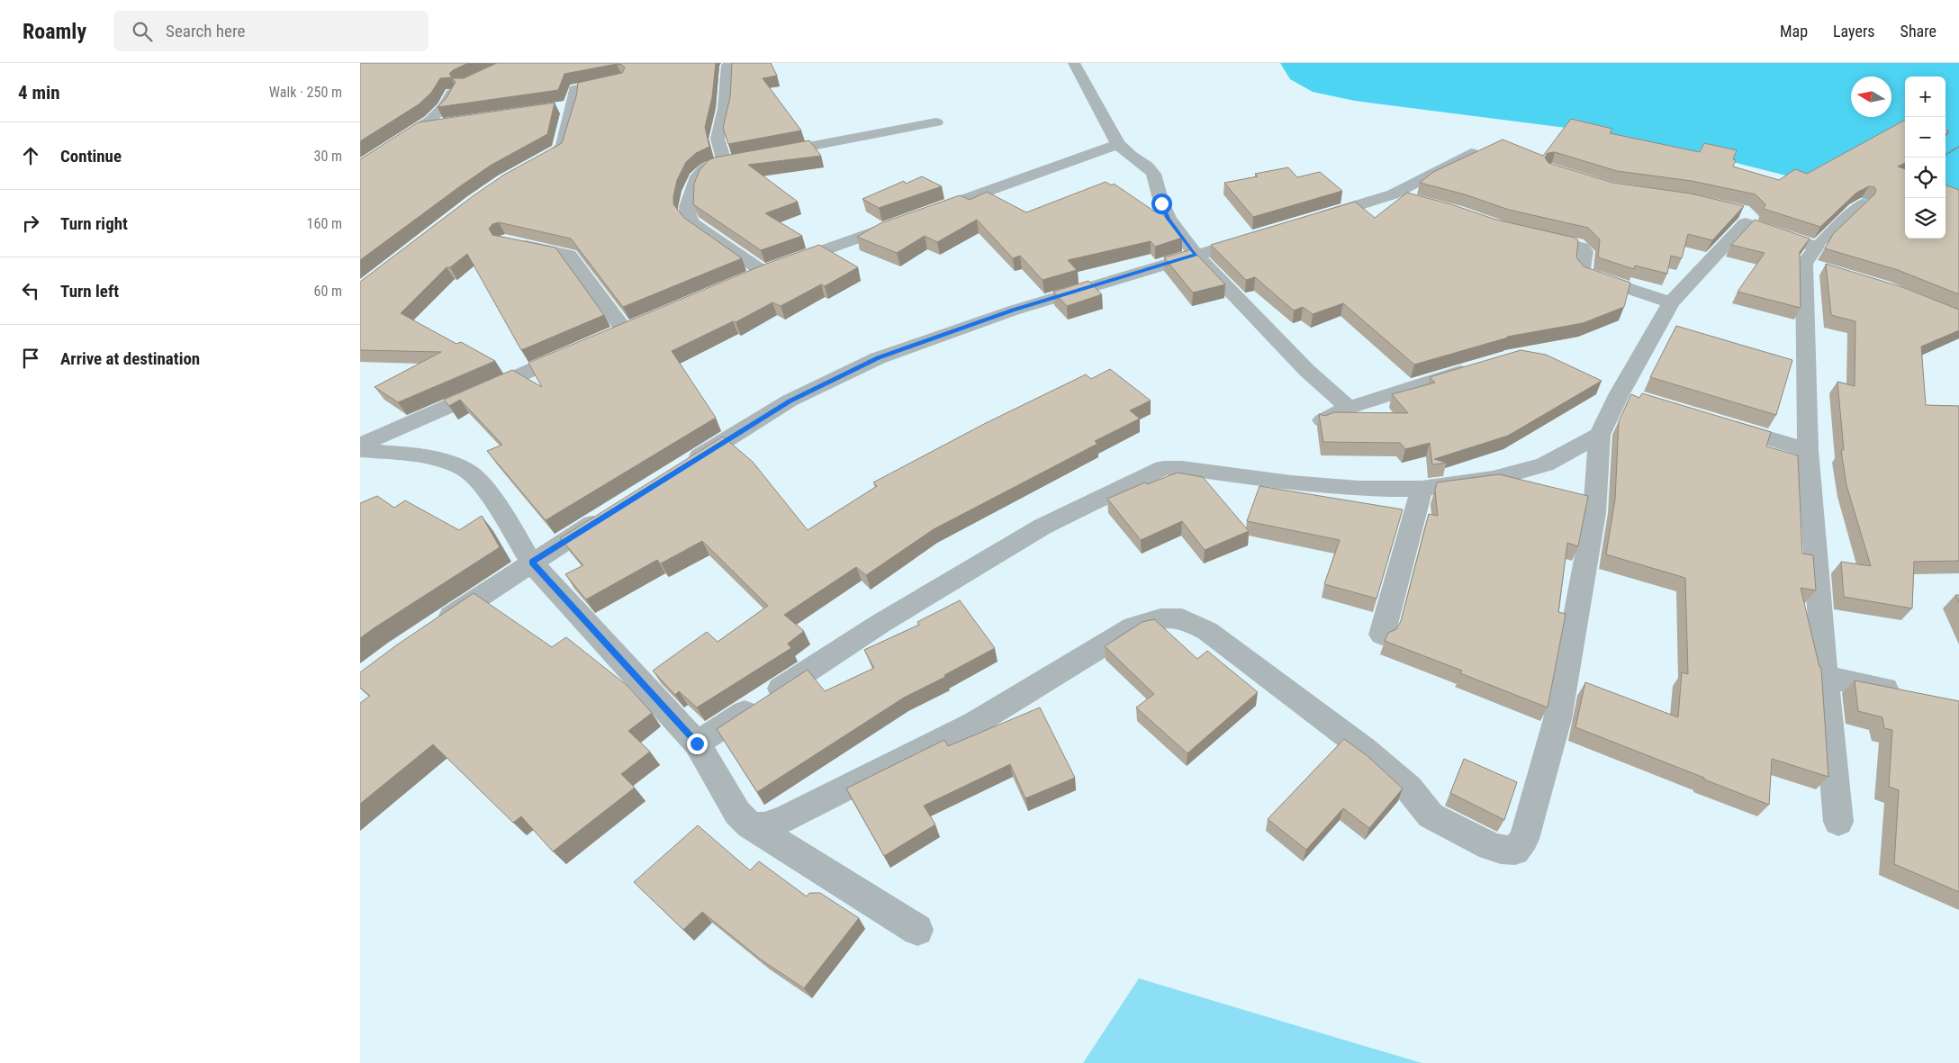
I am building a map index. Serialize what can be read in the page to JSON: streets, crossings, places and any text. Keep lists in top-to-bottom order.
{
  "north": "left",
  "page": {
    "header": "Roamly",
    "search": "Search here",
    "nav": ["Map", "Layers", "Share"],
    "heading": ["4 min", "Walk · 250 m"],
    "map_buttons": ["+", "−"],
    "list": [
      ["Continue", "30 m"],
      ["Turn right", "160 m"],
      ["Turn left", "60 m"],
      "Arrive at destination"
    ]
  }
}
